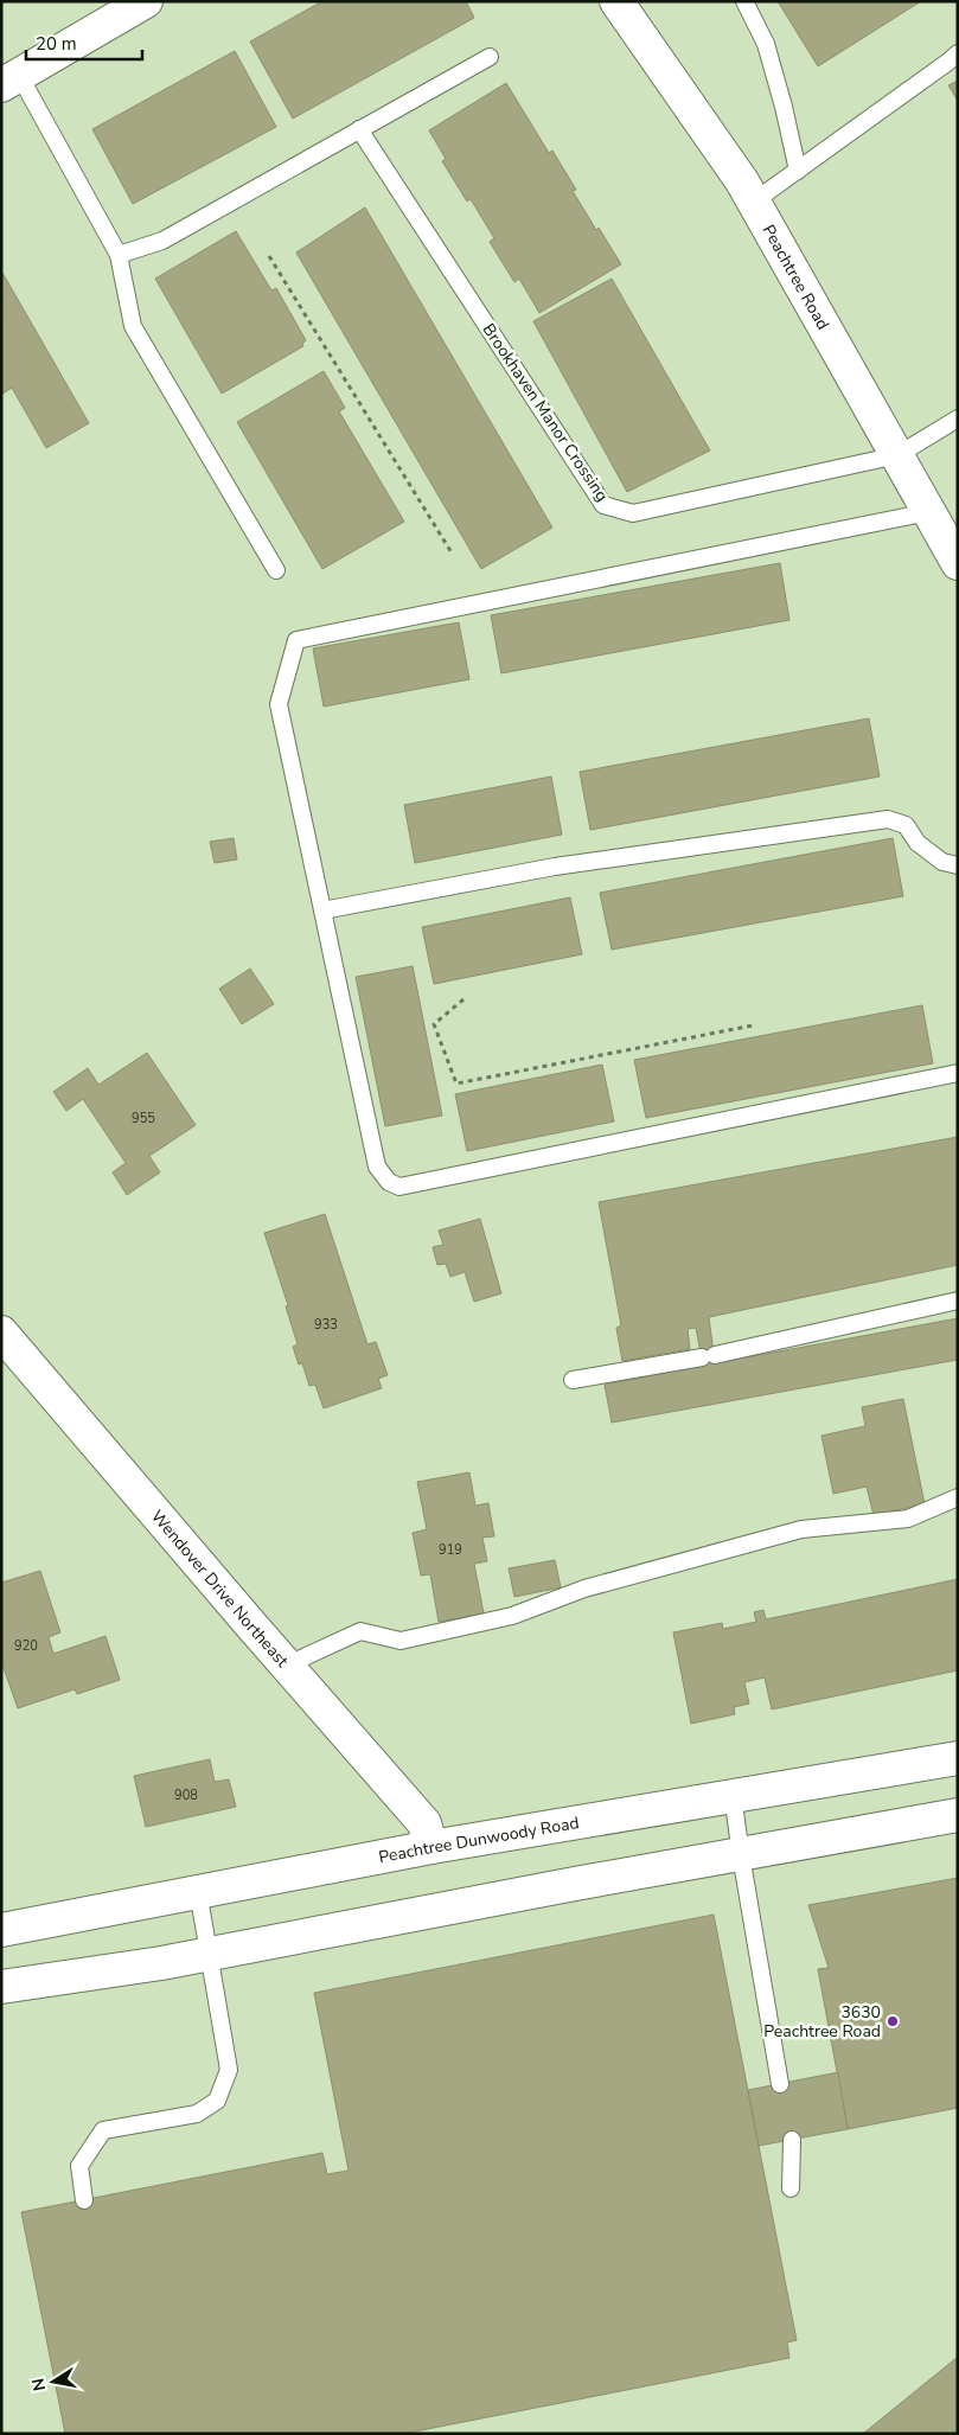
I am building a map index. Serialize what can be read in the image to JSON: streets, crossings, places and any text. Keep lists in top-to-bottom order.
{
  "streets": {
    "main road": ["Peachtree Road", "Wendover Drive Northeast", "Peachtree Dunwoody Road"],
    "lane": ["Brookhaven Manor Crossing"]
  },
  "crossings": [
    ["Peachtree Road", "Brookhaven Manor Crossing"],
    ["Wendover Drive Northeast", "Peachtree Dunwoody Road"]
  ],
  "places": ["3630 Peachtree Road"],
  "house_numbers": [
    "955",
    "933",
    "919",
    "920",
    "908"
  ],
  "scale_bar": "20 m",
  "north": "left"
}
